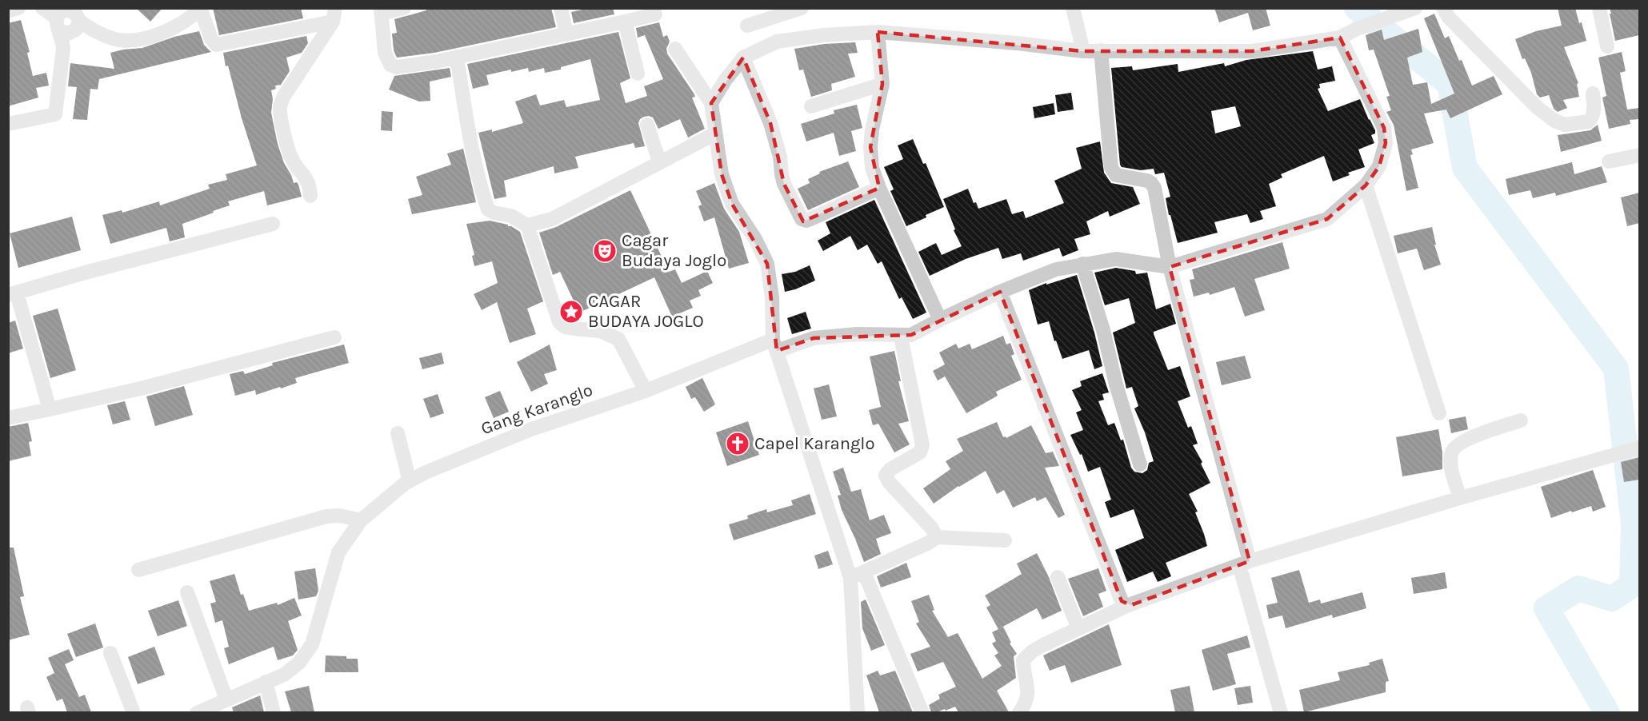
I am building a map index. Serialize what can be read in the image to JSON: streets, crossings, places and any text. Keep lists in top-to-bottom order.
{
  "streets": {
    "street": ["Gang Karanglo"]
  },
  "places": {
    "theatre": ["Cagar Budaya Joglo"],
    "place": ["CAGAR BUDAYA JOGLO"],
    "church": ["Capel Karanglo"]
  }
}
